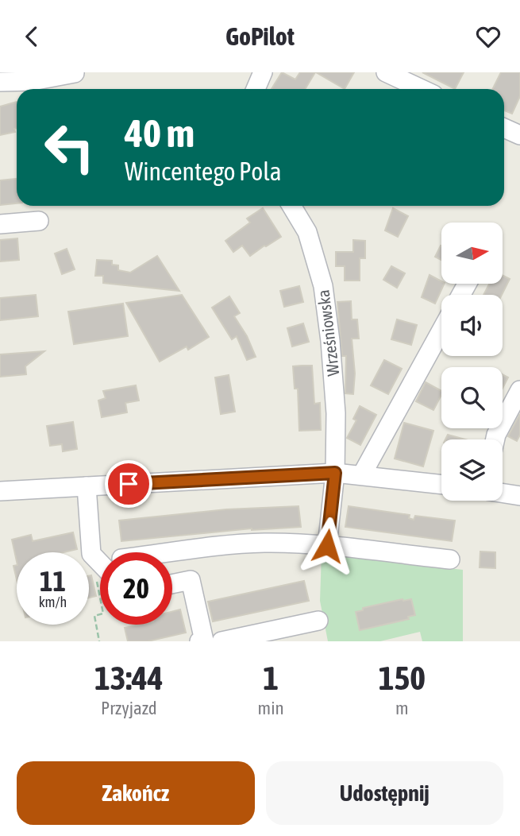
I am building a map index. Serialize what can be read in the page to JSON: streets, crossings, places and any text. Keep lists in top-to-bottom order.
{
  "streets": {
    "street": ["Wrześniowska"]
  },
  "north": "right",
  "page": {
    "header": "GoPilot",
    "turn": ["40 m", "Wincentego Pola"],
    "speed": "11 km/h",
    "limit": "20",
    "eta": [
      "13:44",
      "Przyjazd",
      "1",
      "min",
      "150",
      "m"
    ],
    "buttons": ["Zakończ", "Udostępnij"]
  }
}
